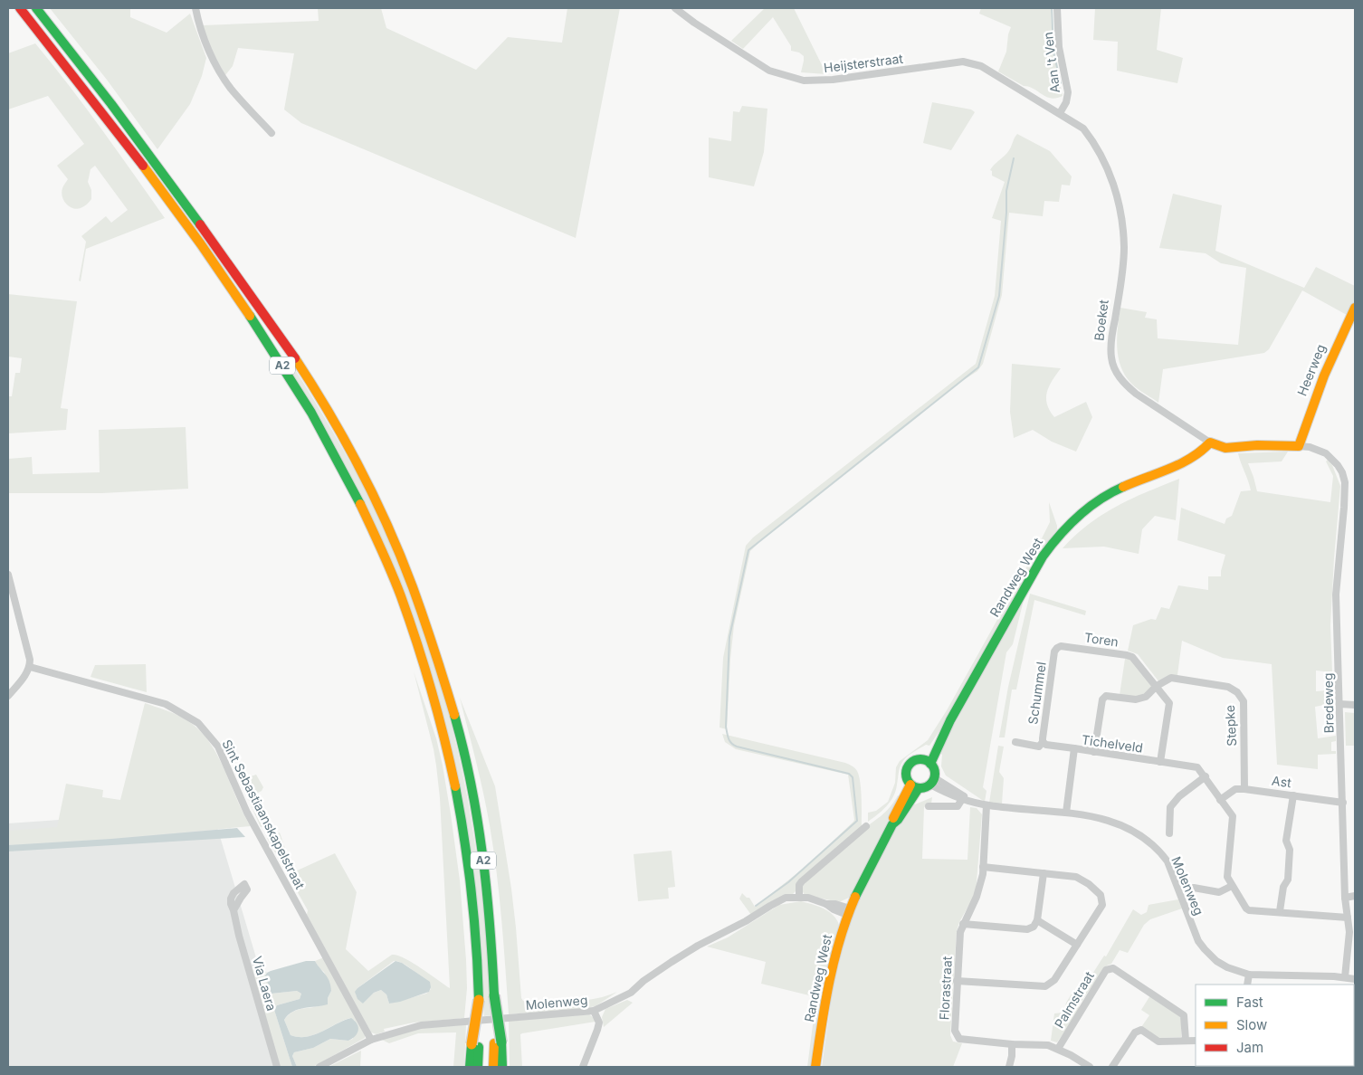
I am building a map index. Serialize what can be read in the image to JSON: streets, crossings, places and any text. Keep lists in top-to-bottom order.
{
  "streets": {
    "main road": [
      "Boeket",
      "A2",
      "Heerweg",
      "Randweg West"
    ],
    "street": [
      "Aan 't Ven",
      "Heijsterstraat",
      "Toren",
      "Schummel",
      "Bredeweg",
      "Stepke",
      "Tichelveld",
      "Ast",
      "Sint Sebastiaanskapelstraat",
      "Molenweg",
      "Via Laera",
      "Florastraat",
      "Palmstraat"
    ]
  },
  "crossings": [
    ["Aan 't Ven", "Heijsterstraat"],
    ["Aan 't Ven", "Boeket"],
    ["Heijsterstraat", "Boeket"],
    ["Boeket", "Heerweg"],
    ["Boeket", "Randweg West"],
    ["Boeket", "Bredeweg"],
    ["Heerweg", "Bredeweg"],
    ["Randweg West", "Molenweg"],
    ["Toren", "Schummel"],
    ["Toren", "Stepke"],
    ["Toren", "Tichelveld"],
    ["Schummel", "Tichelveld"],
    ["Bredeweg", "Tichelveld"],
    ["Bredeweg", "Ast"],
    ["Bredeweg", "Molenweg"],
    ["Stepke", "Ast"],
    ["Tichelveld", "Ast"],
    ["Tichelveld", "Molenweg"],
    ["Sint Sebastiaanskapelstraat", "Molenweg"],
    ["Molenweg", "Florastraat"],
    ["Florastraat", "Palmstraat"]
  ],
  "legend": ["Fast", "Slow", "Jam"]
}
